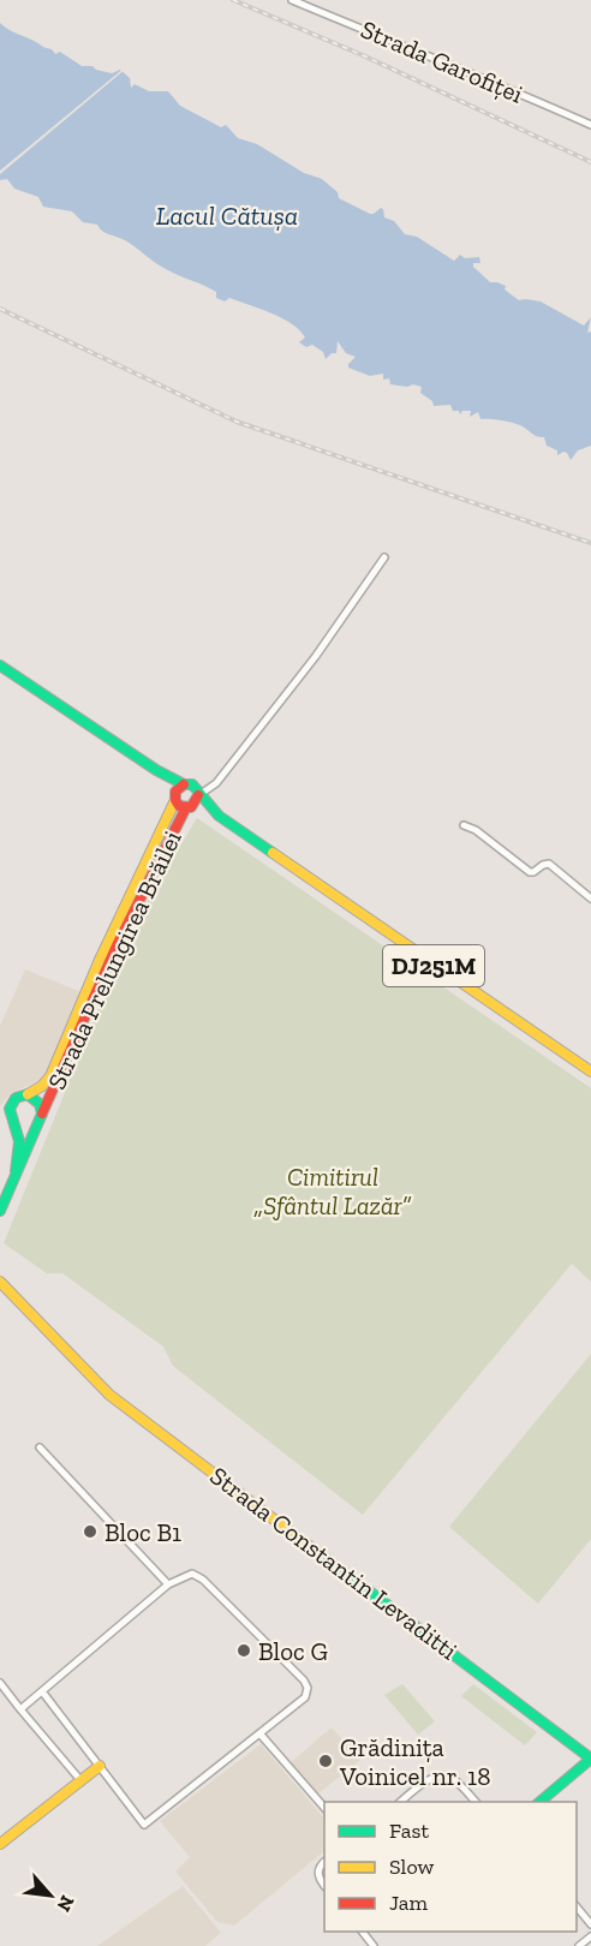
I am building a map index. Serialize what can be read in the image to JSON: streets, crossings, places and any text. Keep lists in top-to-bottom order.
{
  "streets": {
    "main road": ["Strada Prelungirea Brăilei", "DJ251M", "Strada Constantin Levaditti"],
    "street": ["Strada Garofiței"]
  },
  "water": ["Lacul Cătușa"],
  "parks": ["Cimitirul „Sfântul Lazăr”"],
  "places": ["Bloc B1", "Bloc G", "Grădinița Voinicel nr. 18"],
  "legend": ["Fast", "Slow", "Jam"],
  "north": "bottom right"
}
